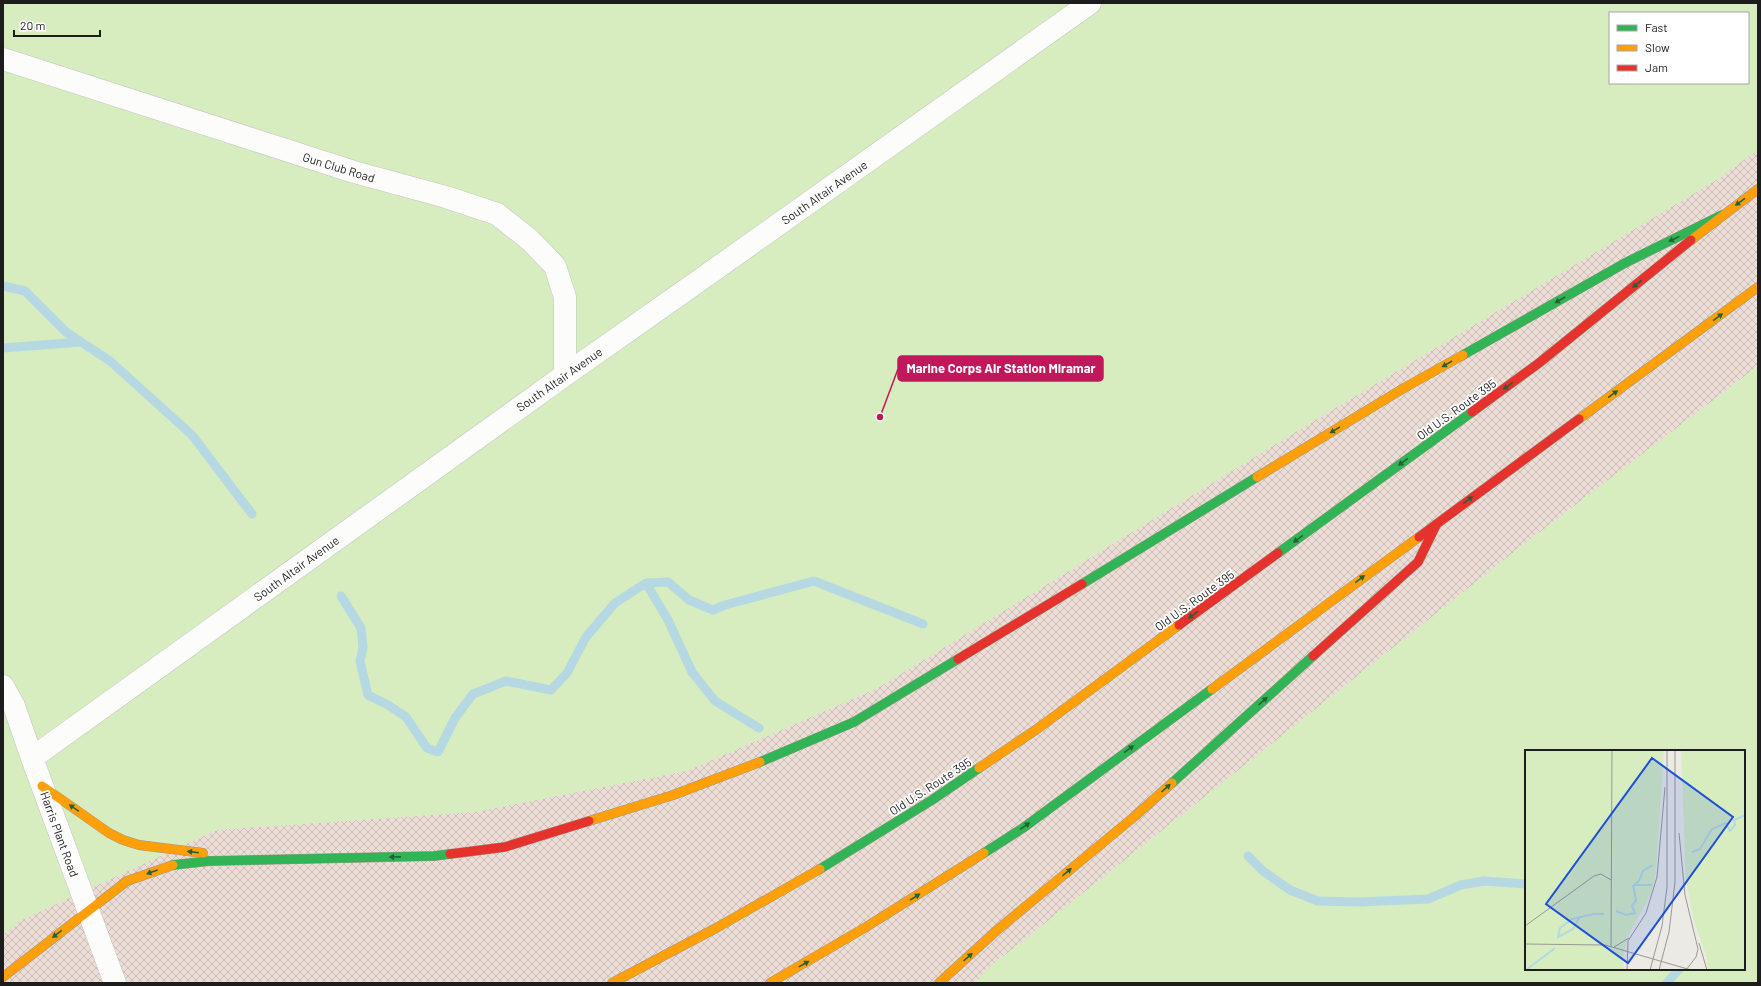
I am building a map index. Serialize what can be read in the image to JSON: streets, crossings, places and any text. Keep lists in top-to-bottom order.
{
  "streets": {
    "main road": ["Old U.S. Route 395"],
    "street": ["Gun Club Road", "South Altair Avenue", "Harris Plant Road"]
  },
  "crossings": [
    ["Gun Club Road", "South Altair Avenue"],
    ["South Altair Avenue", "Harris Plant Road"]
  ],
  "places": ["Marine Corps Air Station Miramar"],
  "legend": ["Fast", "Slow", "Jam"],
  "scale_bar": "20 m"
}
